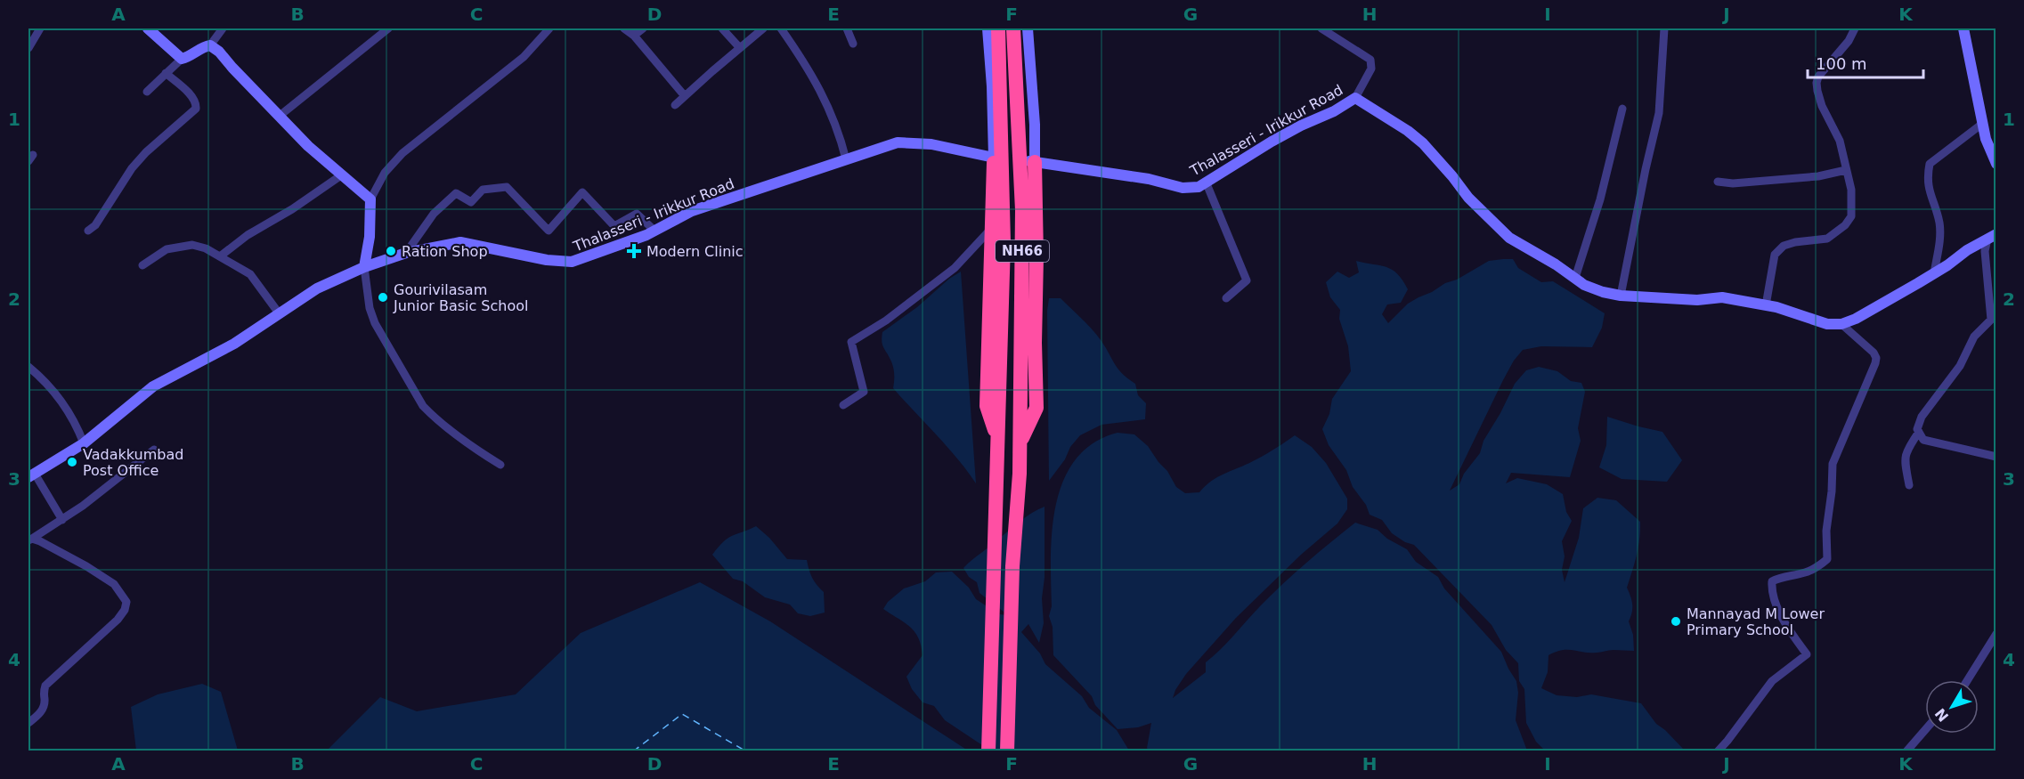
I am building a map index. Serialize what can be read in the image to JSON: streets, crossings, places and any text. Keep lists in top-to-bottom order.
{
  "streets": {
    "highway": ["NH66"],
    "main road": ["Thalasseri - Irikkur Road"]
  },
  "places": {
    "other": [
      "Ration Shop",
      "Gourivilasam Junior Basic School",
      "Vadakkumbad Post Office",
      "Mannayad M Lower Primary School"
    ],
    "health": ["Modern Clinic"]
  },
  "scale_bar": "100 m",
  "north": "bottom left",
  "grid": {
    "columns": [
      "A",
      "B",
      "C",
      "D",
      "E",
      "F",
      "G",
      "H",
      "I",
      "J",
      "K"
    ],
    "rows": [
      "1",
      "2",
      "3",
      "4"
    ]
  }
}
